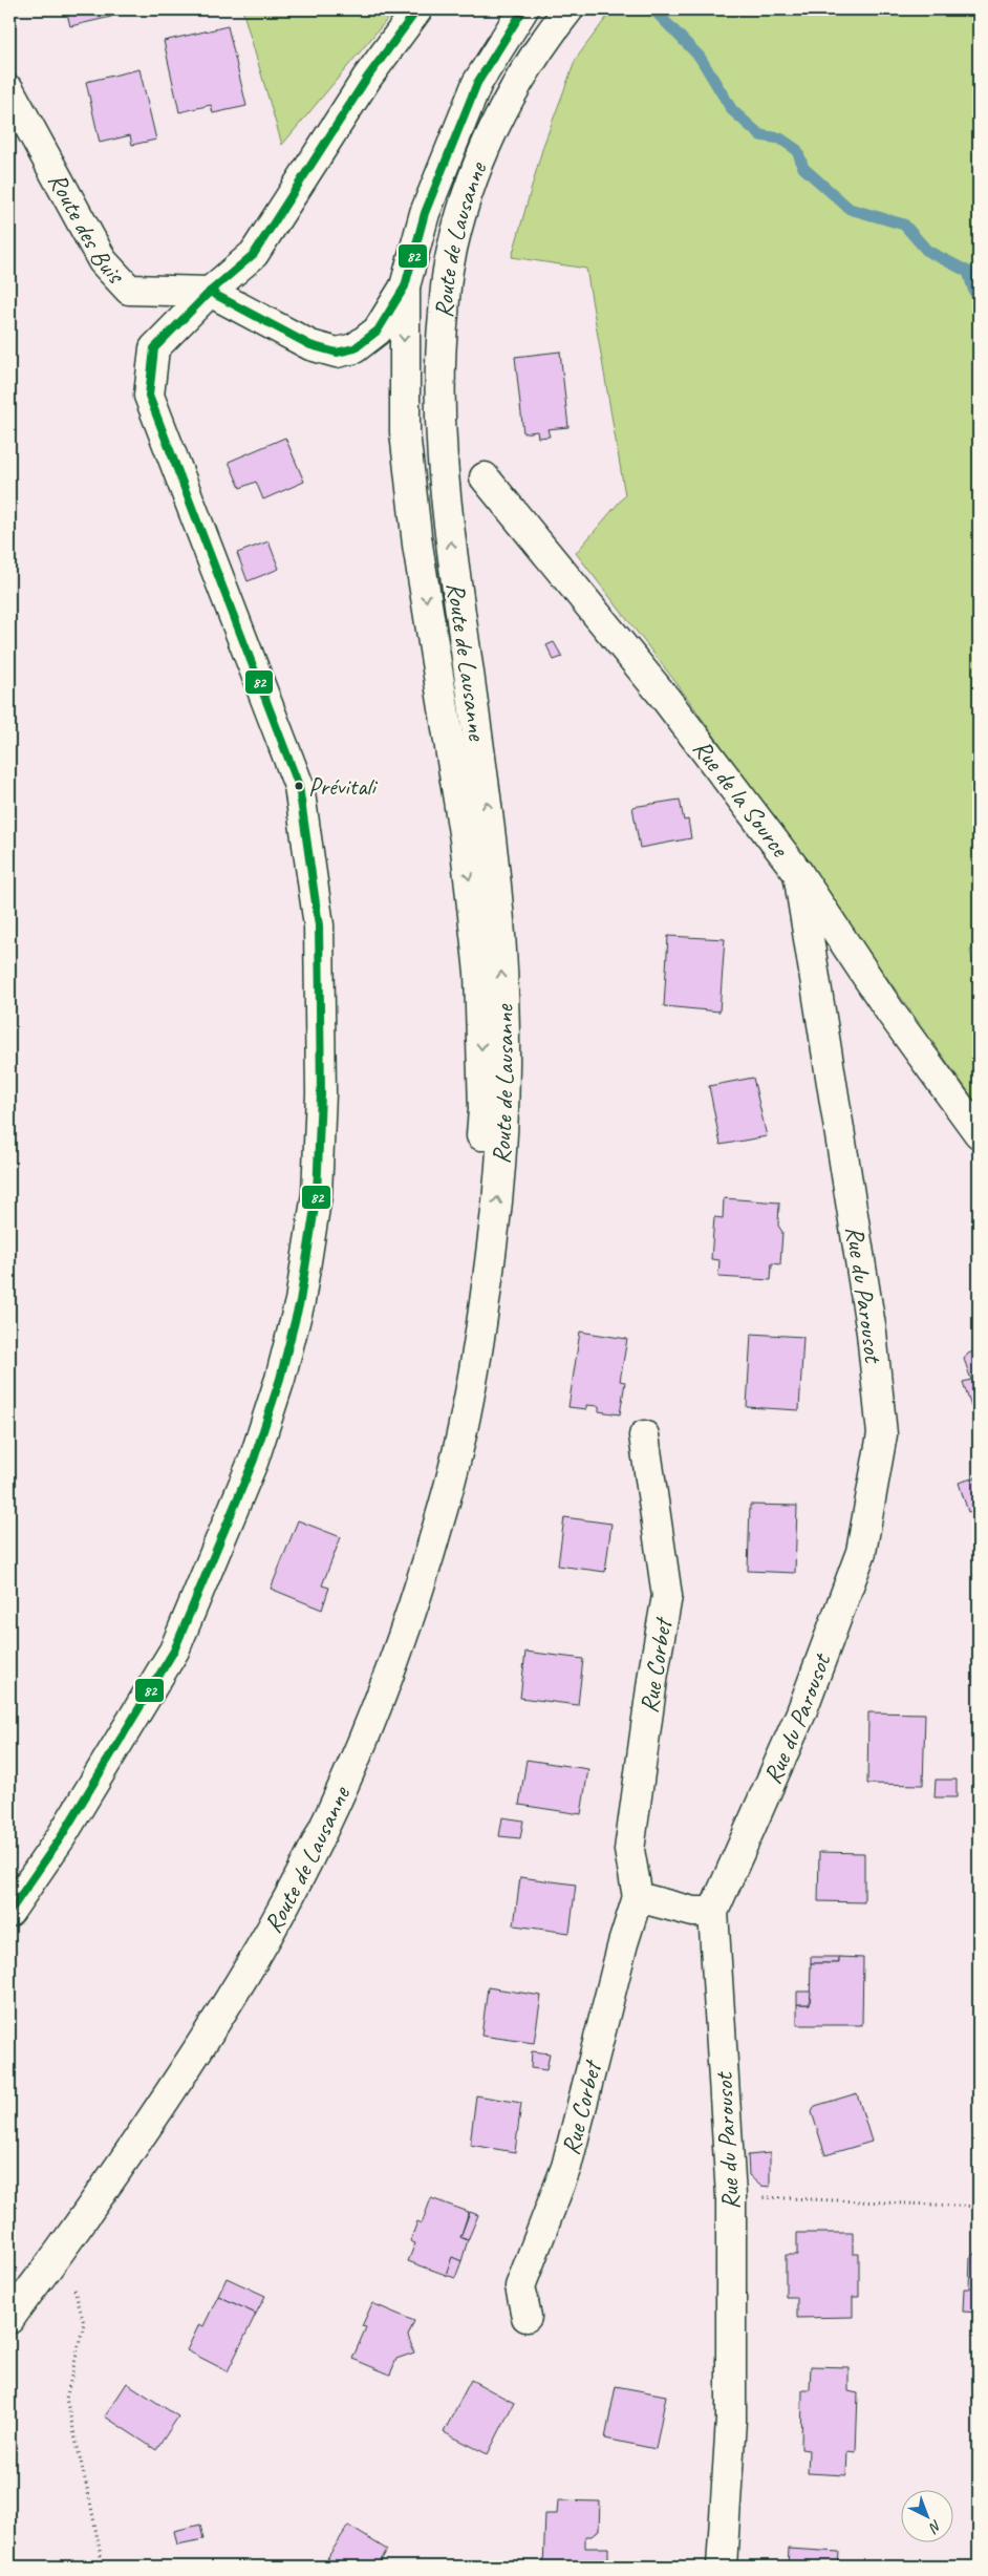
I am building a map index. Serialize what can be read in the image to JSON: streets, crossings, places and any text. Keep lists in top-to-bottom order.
{
  "streets": {
    "street": [
      "Route des Buis",
      "Route de Lausanne",
      "Rue de la Source",
      "Rue du Parousot",
      "Rue Corbet"
    ]
  },
  "crossings": [
    ["Rue de la Source", "Rue du Parousot"]
  ],
  "places": ["Prévitali"],
  "lines": ["transit line 82"],
  "north": "bottom right"
}
